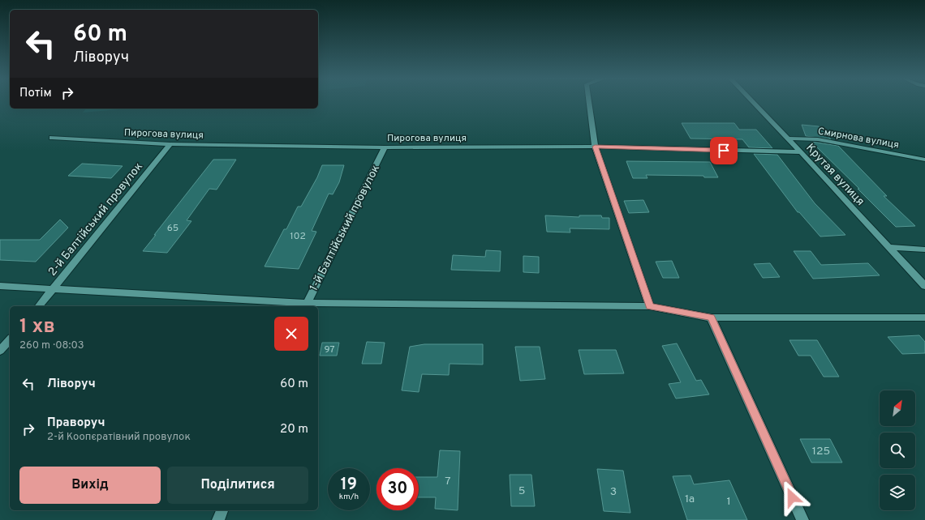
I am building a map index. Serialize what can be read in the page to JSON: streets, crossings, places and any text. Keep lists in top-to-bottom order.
{
  "streets": {
    "street": [
      "Пирогова вулиця",
      "Смирнова вулиця",
      "Крутая вулиця",
      "2-й Балтійський провулок",
      "1-й Балтійський провулок"
    ]
  },
  "crossings": [
    ["Пирогова вулиця", "Крутая вулиця"],
    ["Пирогова вулиця", "2-й Балтійський провулок"],
    ["Пирогова вулиця", "1-й Балтійський провулок"],
    ["Смирнова вулиця", "Крутая вулиця"]
  ],
  "house_numbers": [
    "65",
    "102",
    "97",
    "125",
    "7",
    "5",
    "3",
    "1а",
    "1"
  ],
  "north": "top right",
  "page": {
    "turn": ["60 m", "Ліворуч"],
    "then": "Потім",
    "heading": ["1 хв", "260 m · 08:03"],
    "list": [
      {
        "name": "Ліворуч",
        "value": "60 m"
      },
      {
        "name": "Праворуч",
        "note": "2-й Коопєратівний провулок",
        "value": "20 m"
      }
    ],
    "buttons": ["Вихід", "Поділитися"],
    "speed": "19 km/h",
    "limit": "30"
  }
}
